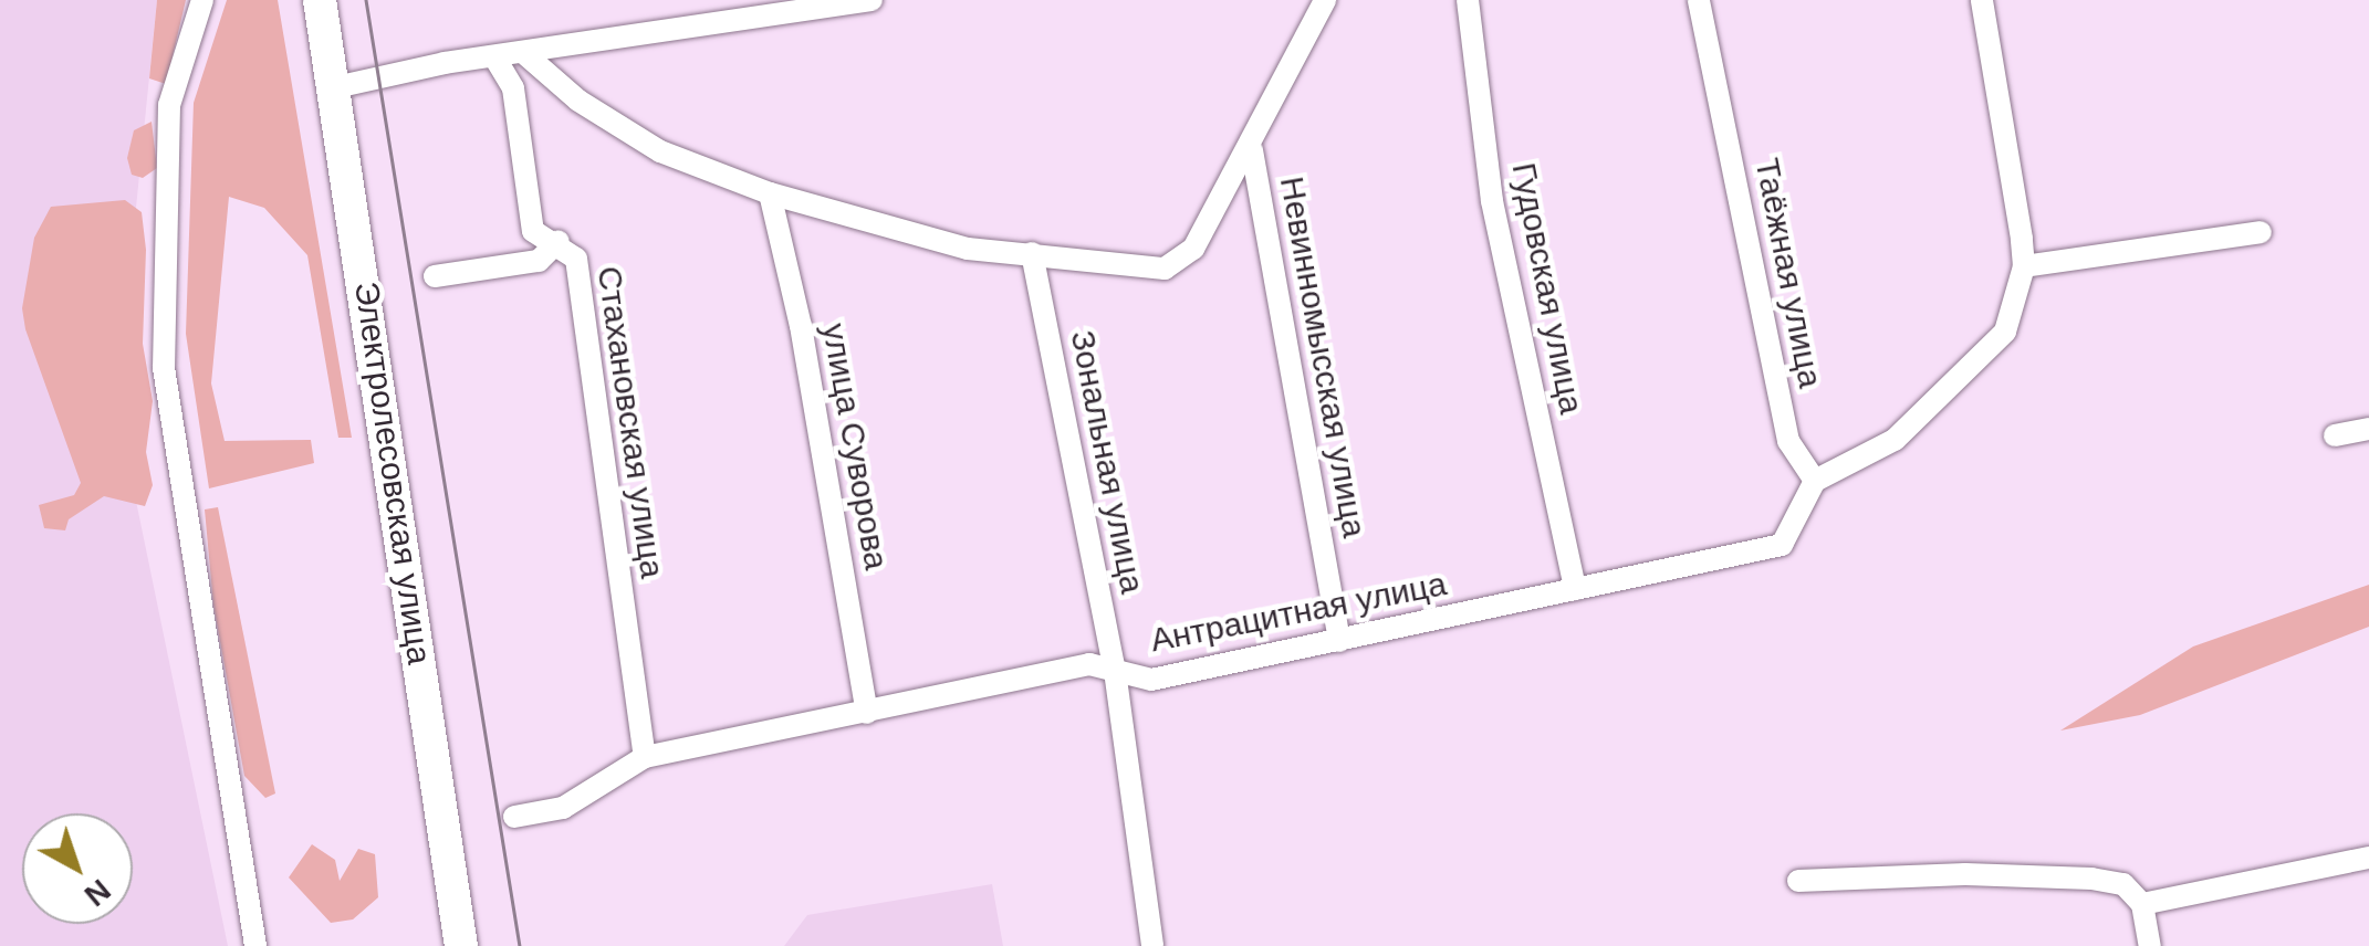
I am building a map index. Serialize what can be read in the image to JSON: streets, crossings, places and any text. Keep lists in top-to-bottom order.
{
  "streets": {
    "main road": ["Электролесовская улица"],
    "street": [
      "Таёжная улица",
      "Гудовская улица",
      "Невинномысская улица",
      "Стахановская улица",
      "улица Суворова",
      "Зональная улица",
      "Антрацитная улица"
    ]
  },
  "crossings": [
    ["Таёжная улица", "Антрацитная улица"],
    ["Гудовская улица", "Антрацитная улица"],
    ["Невинномысская улица", "Антрацитная улица"],
    ["Стахановская улица", "Антрацитная улица"],
    ["улица Суворова", "Антрацитная улица"],
    ["Зональная улица", "Антрацитная улица"]
  ],
  "north": "bottom right"
}
